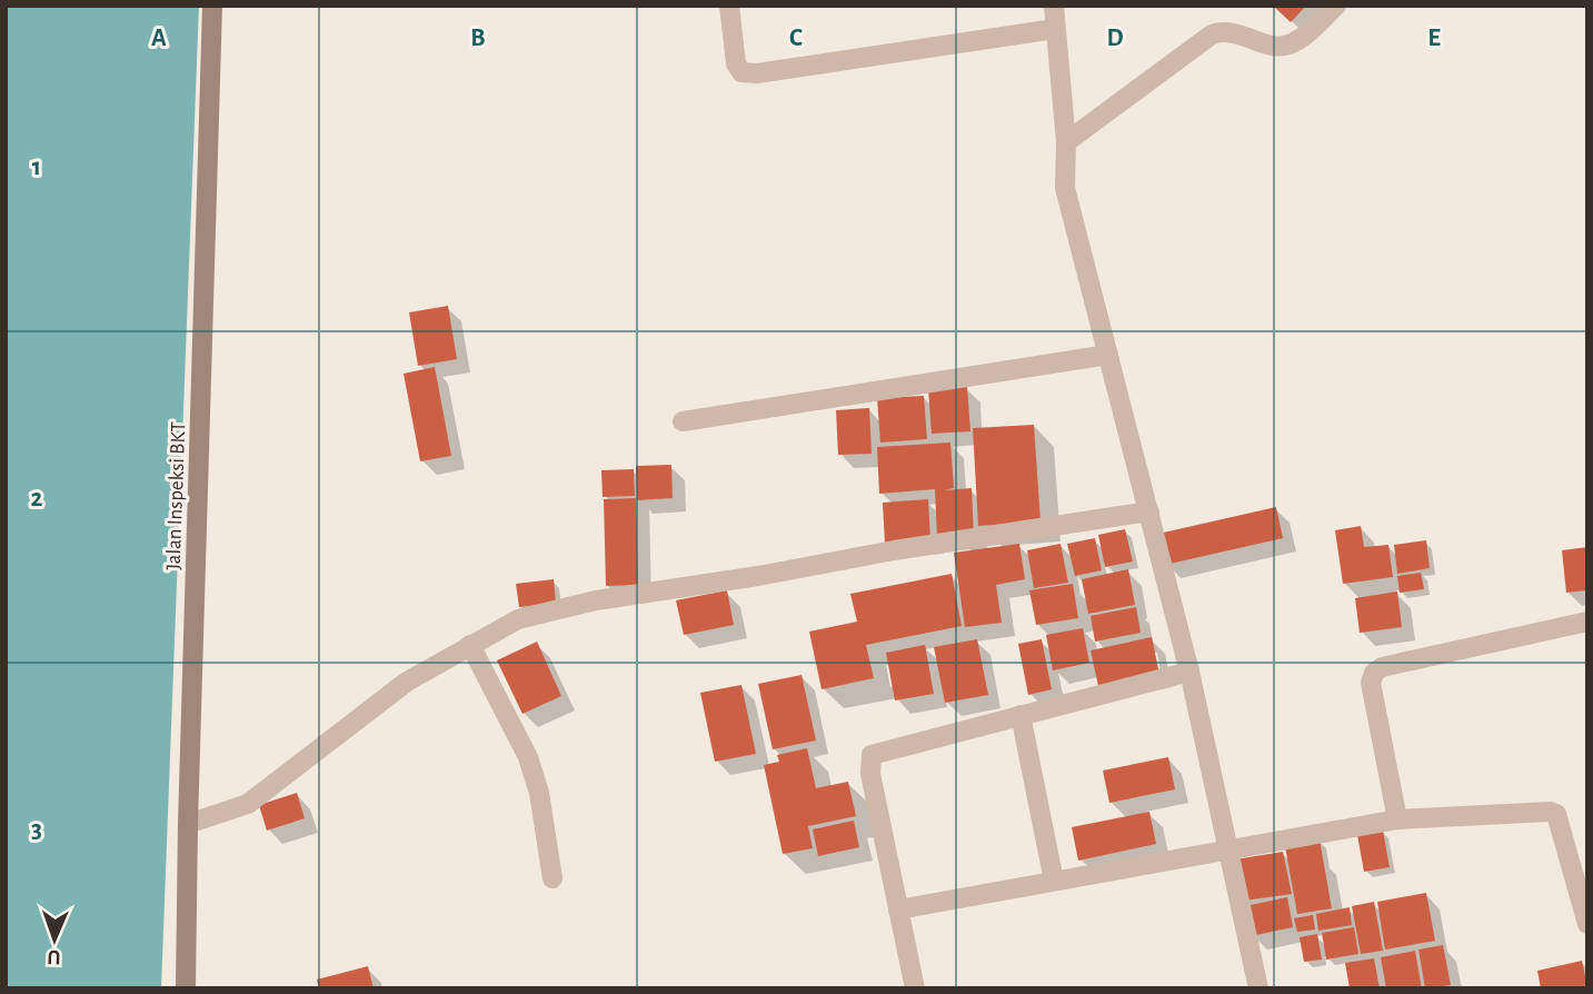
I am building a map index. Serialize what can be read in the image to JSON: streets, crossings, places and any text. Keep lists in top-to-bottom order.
{
  "streets": {
    "street": ["Jalan Inspeksi BKT"]
  },
  "north": "bottom",
  "grid": {
    "columns": [
      "A",
      "B",
      "C",
      "D",
      "E"
    ],
    "rows": ["1", "2", "3"]
  }
}
